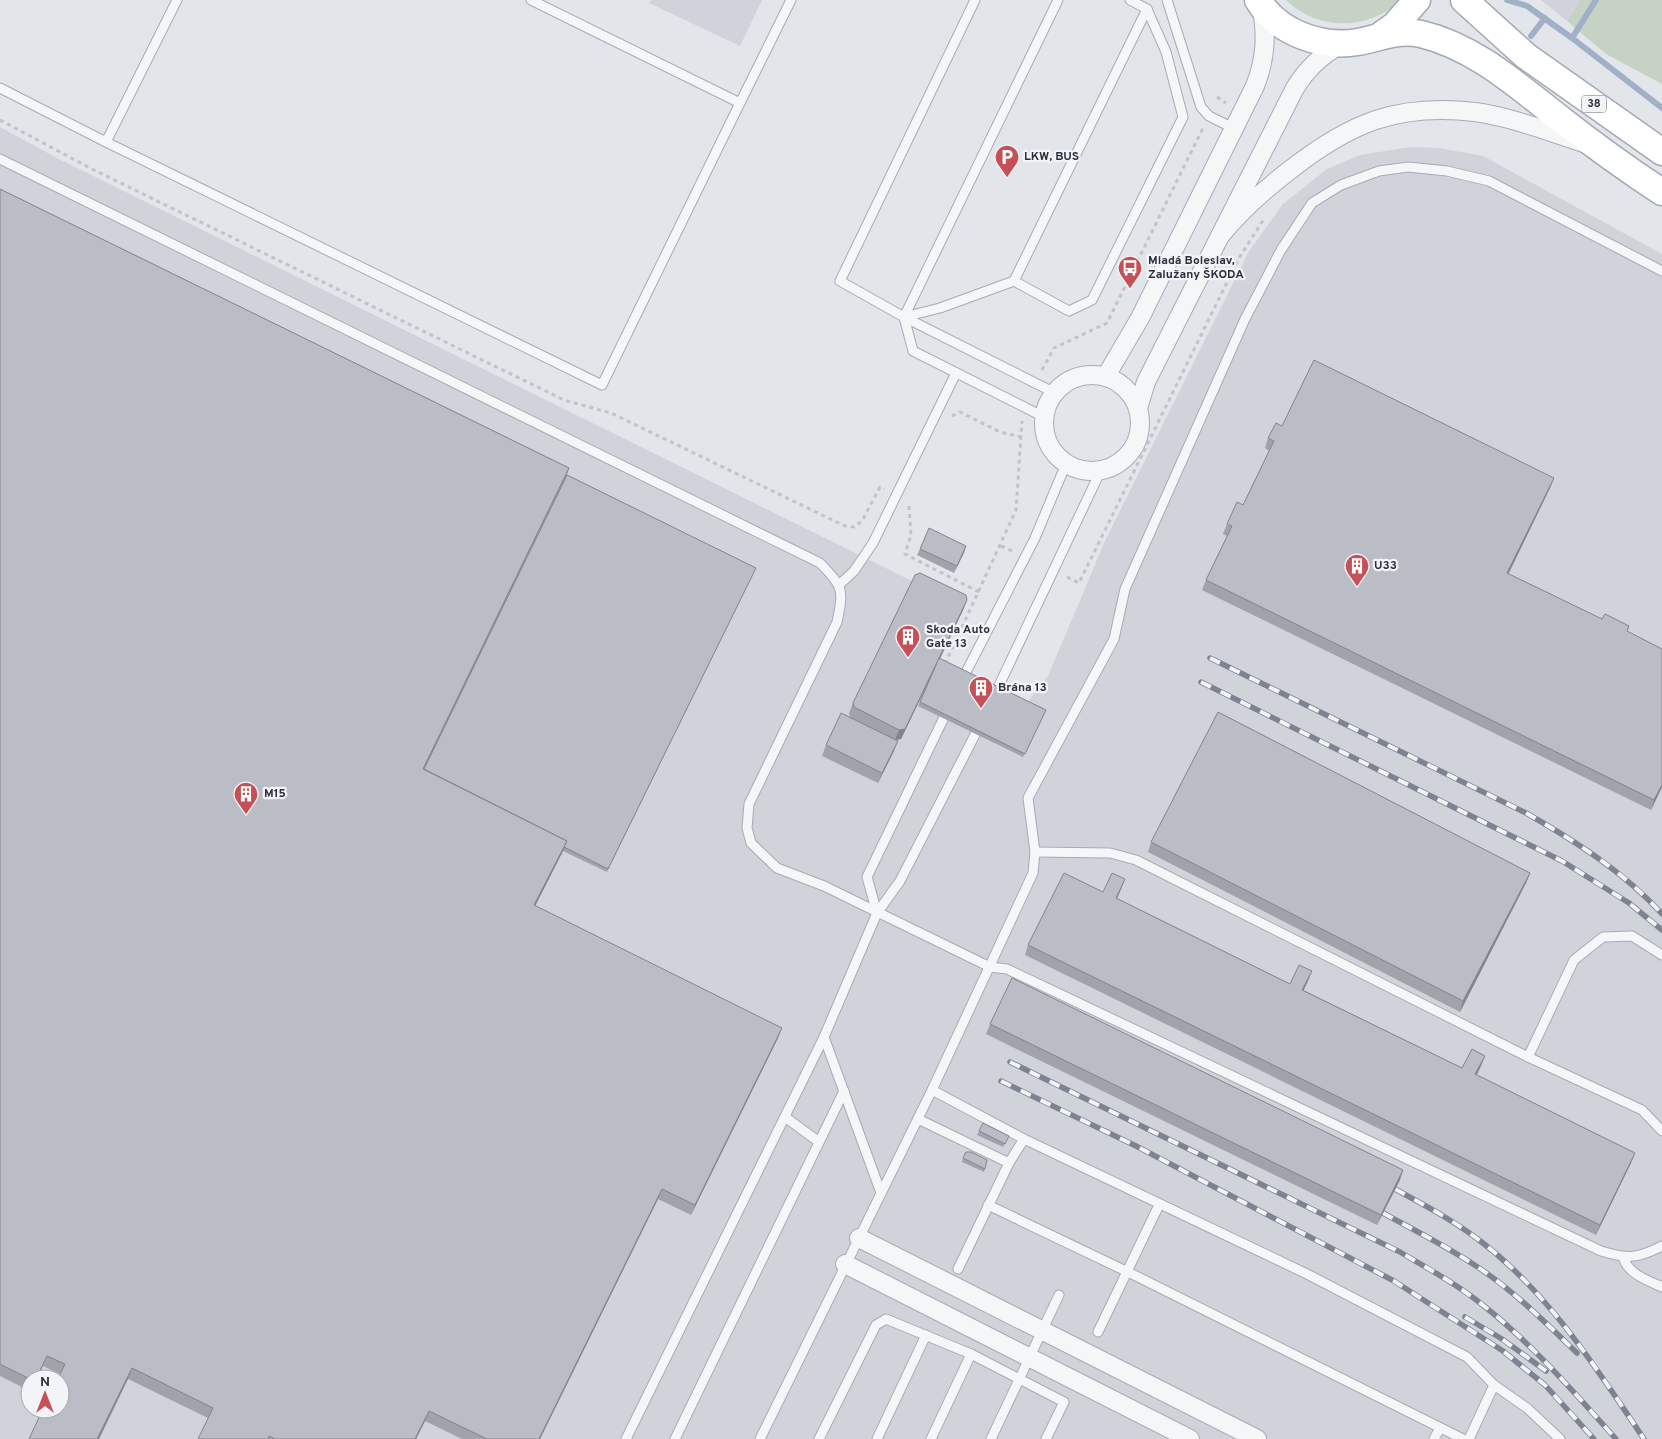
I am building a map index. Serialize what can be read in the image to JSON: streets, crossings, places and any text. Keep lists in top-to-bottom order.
{
  "streets": {
    "main road": ["38"]
  },
  "places": {
    "parking": ["LKW, BUS"],
    "bus stop": ["Mladá Boleslav, Zalužany ŠKODA"],
    "building": [
      "U33",
      "Skoda Auto Gate 13",
      "Brána 13",
      "M15"
    ]
  },
  "north": "top"
}
